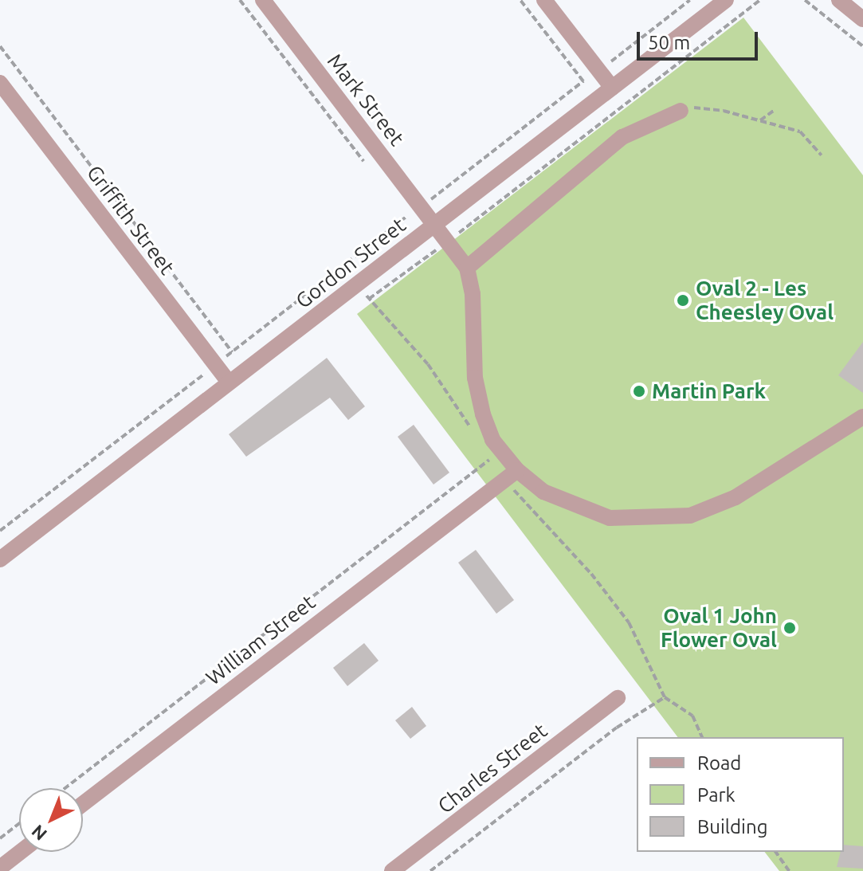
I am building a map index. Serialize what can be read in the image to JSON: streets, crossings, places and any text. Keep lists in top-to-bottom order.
{
  "streets": {
    "street": [
      "Mark Street",
      "Griffith Street",
      "Gordon Street",
      "William Street",
      "Charles Street"
    ]
  },
  "crossings": [
    ["Mark Street", "Gordon Street"],
    ["Griffith Street", "Gordon Street"]
  ],
  "places": ["Oval 2 - Les Cheesley Oval", "Martin Park", "Oval 1 John Flower Oval"],
  "legend": ["Road", "Park", "Building"],
  "scale_bar": "50 m",
  "north": "bottom left"
}
